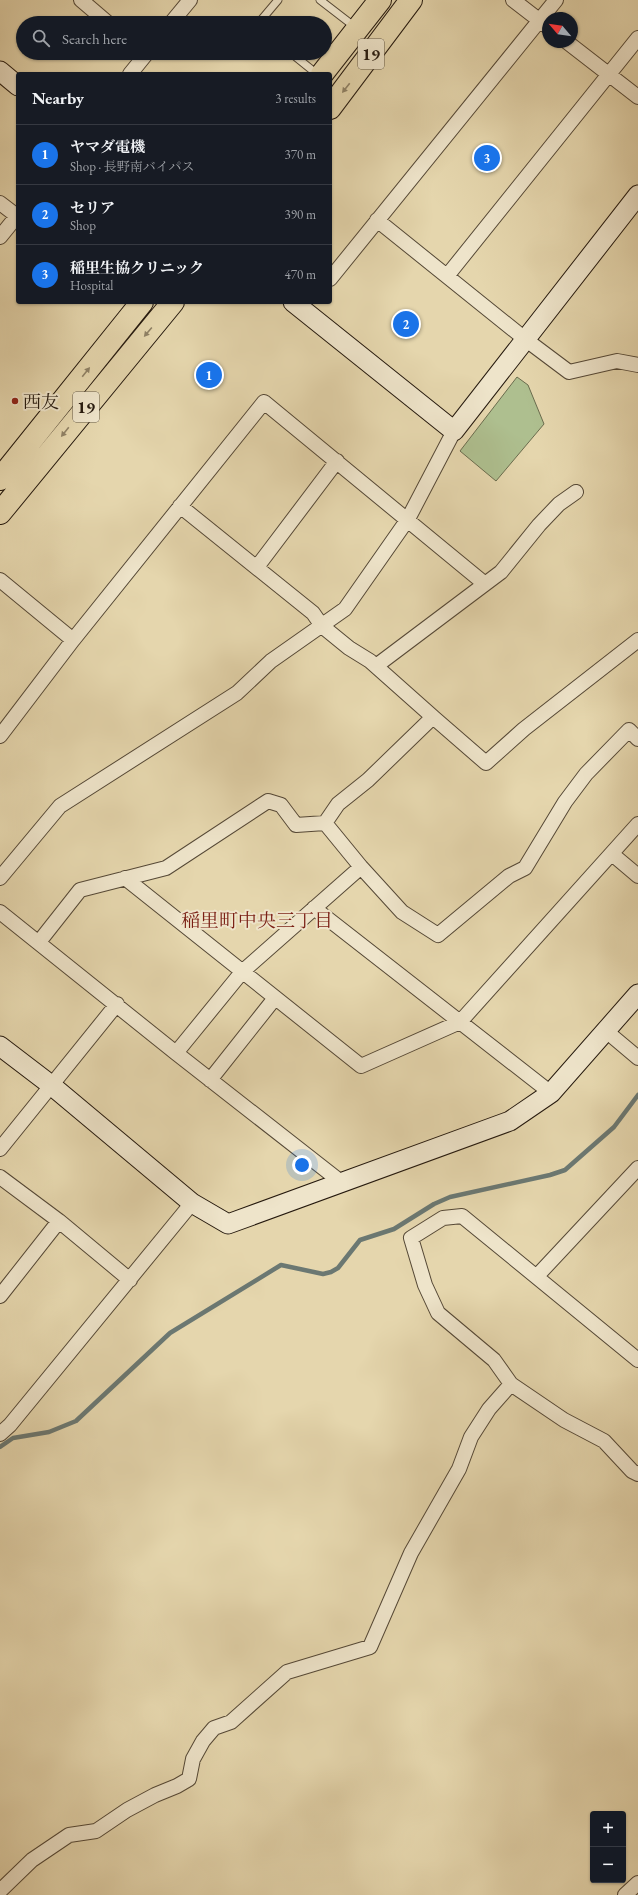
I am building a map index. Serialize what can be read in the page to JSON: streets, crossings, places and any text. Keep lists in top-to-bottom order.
{
  "streets": {
    "highway": ["19"]
  },
  "districts": ["稲里町中央三丁目"],
  "places": ["西友"],
  "north": "top left",
  "page": {
    "search": "Search here",
    "heading": ["Nearby", "3 results"],
    "list": [
      {
        "mark": "1",
        "name": "ヤマダ電機",
        "note": "Shop · 長野南バイパス",
        "value": "370 m"
      },
      {
        "mark": "2",
        "name": "セリア",
        "note": "Shop",
        "value": "390 m"
      },
      {
        "mark": "3",
        "name": "稲里生協クリニック",
        "note": "Hospital",
        "value": "470 m"
      }
    ],
    "pins": ["3", "2", "1"],
    "map_buttons": ["+", "−"]
  }
}
